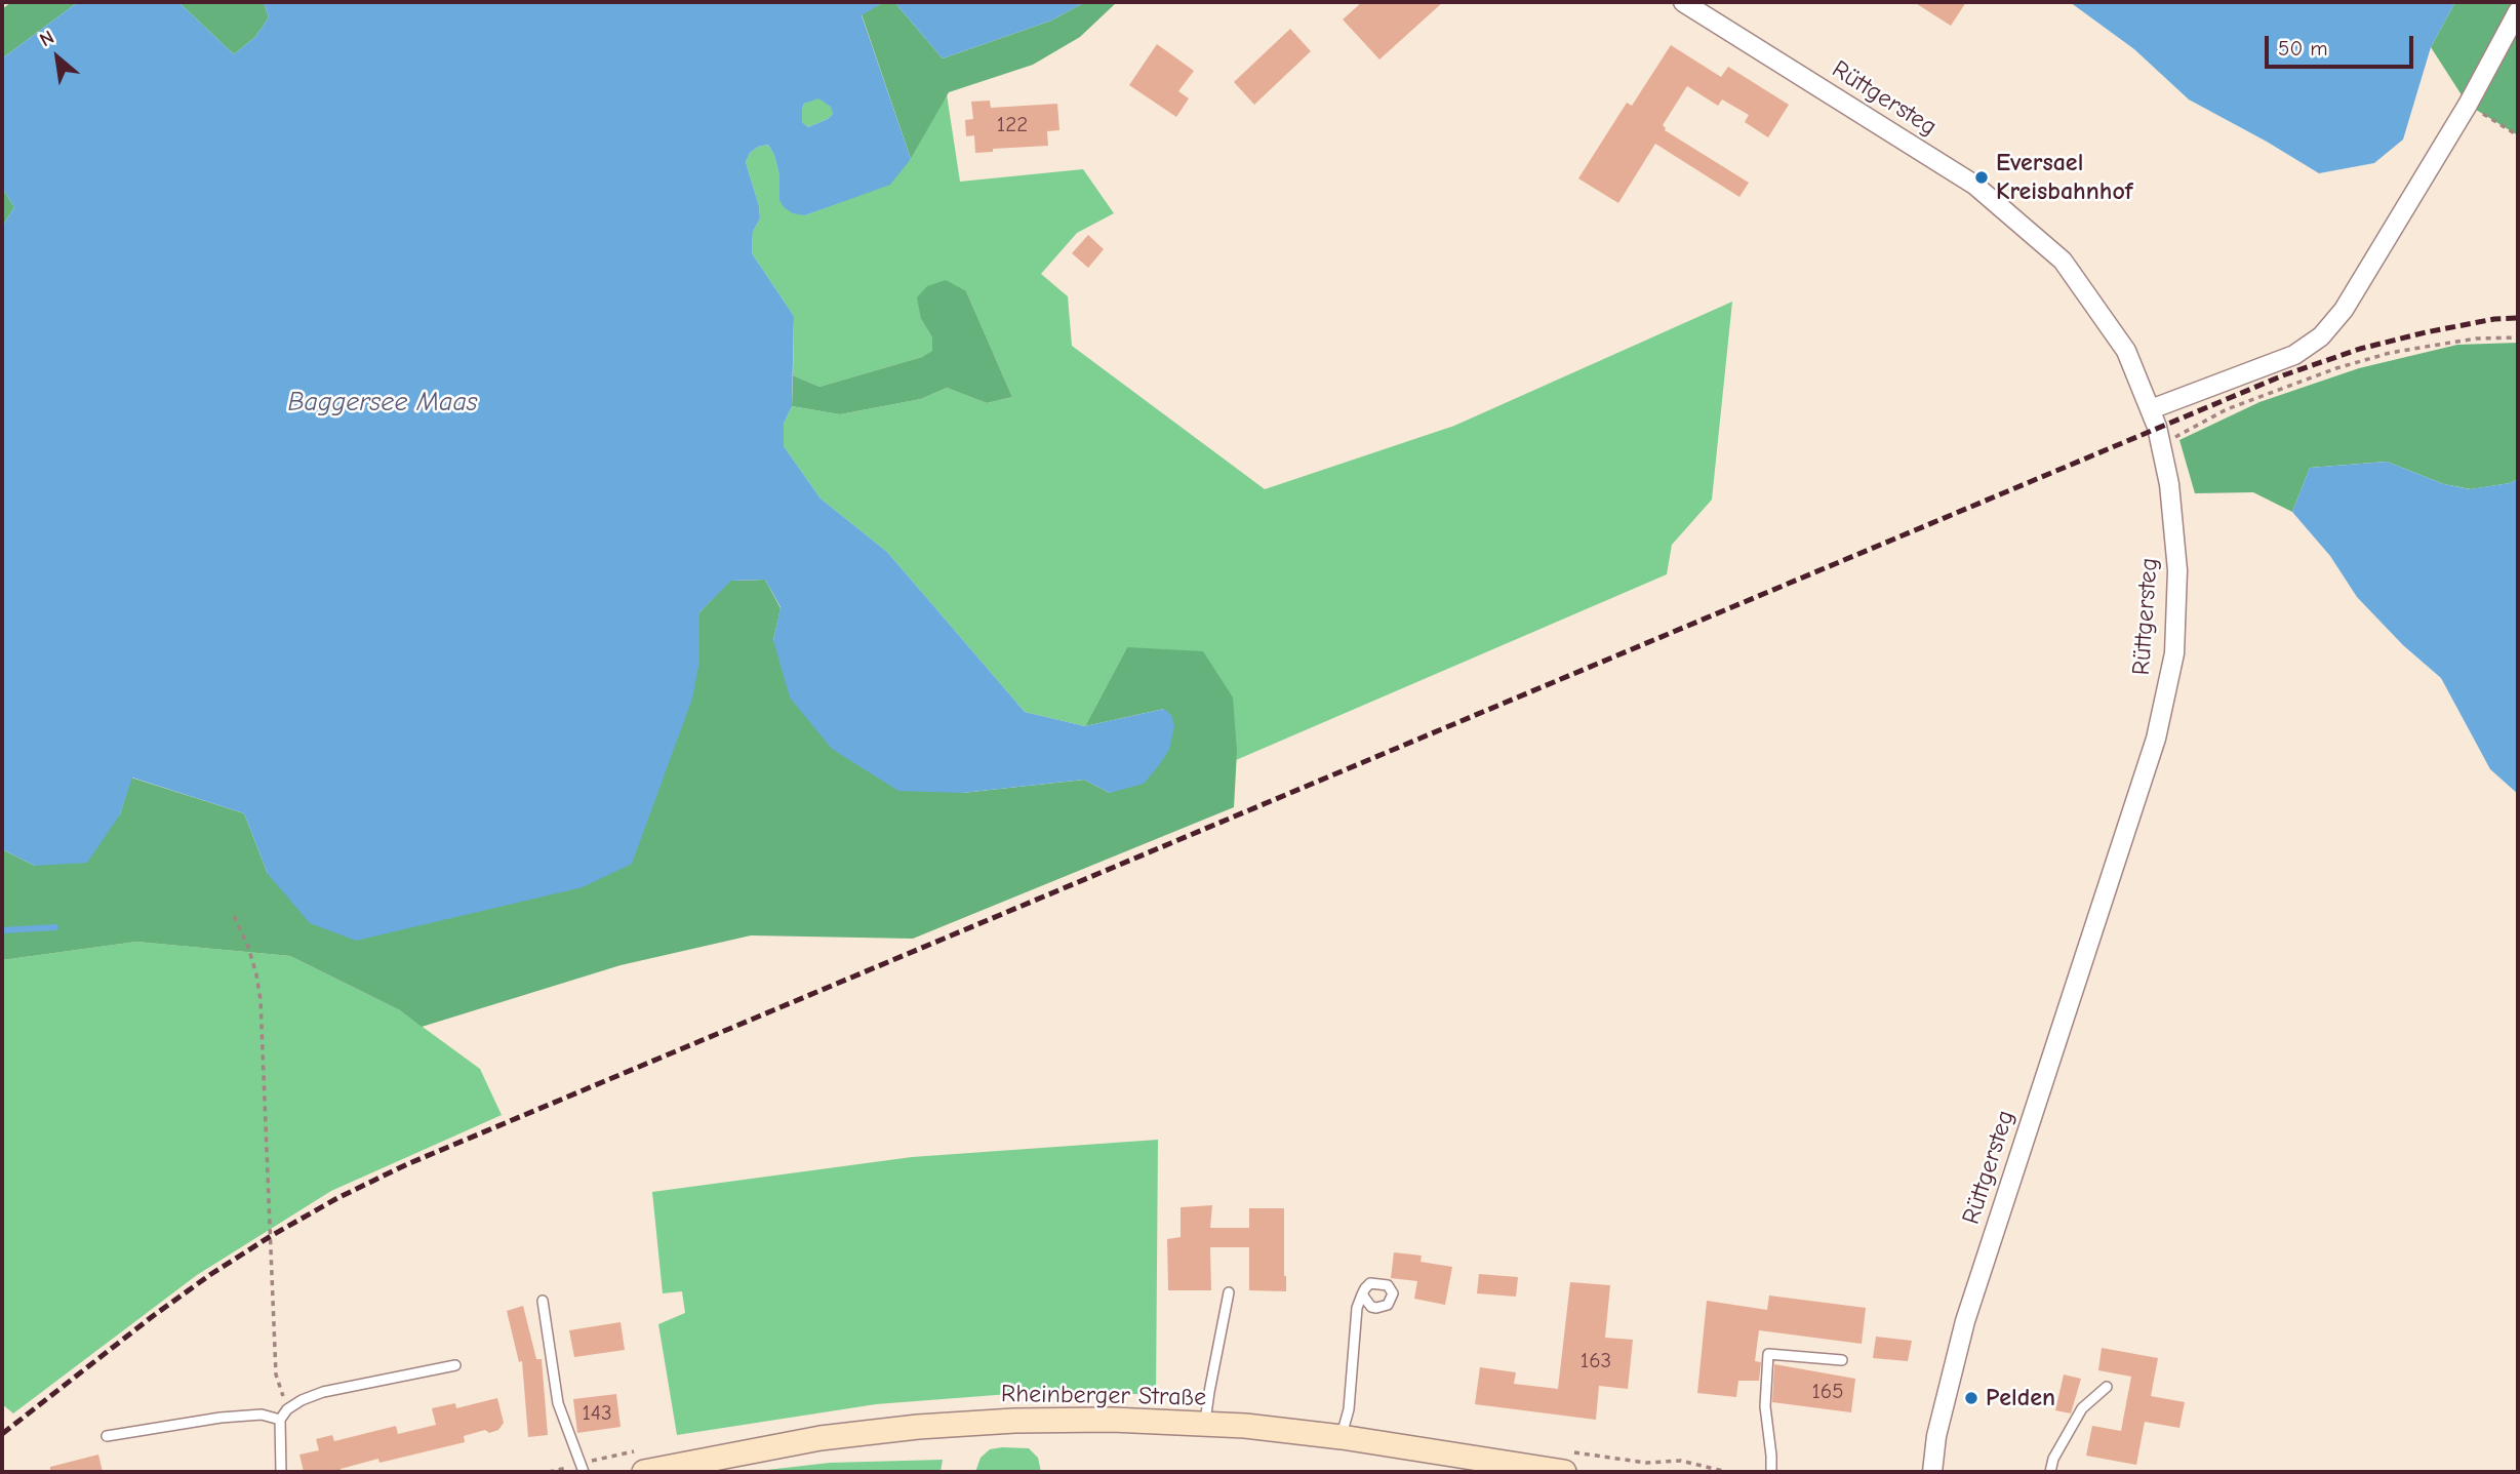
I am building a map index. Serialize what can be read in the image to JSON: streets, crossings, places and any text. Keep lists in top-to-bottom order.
{
  "streets": {
    "main road": ["Rheinberger Straße"],
    "street": ["Rüttgersteg"]
  },
  "water": ["Baggersee Maas"],
  "places": ["Eversael Kreisbahnhof", "Pelden"],
  "house_numbers": [
    "122",
    "163",
    "165",
    "143"
  ],
  "scale_bar": "50 m",
  "north": "top left"
}
